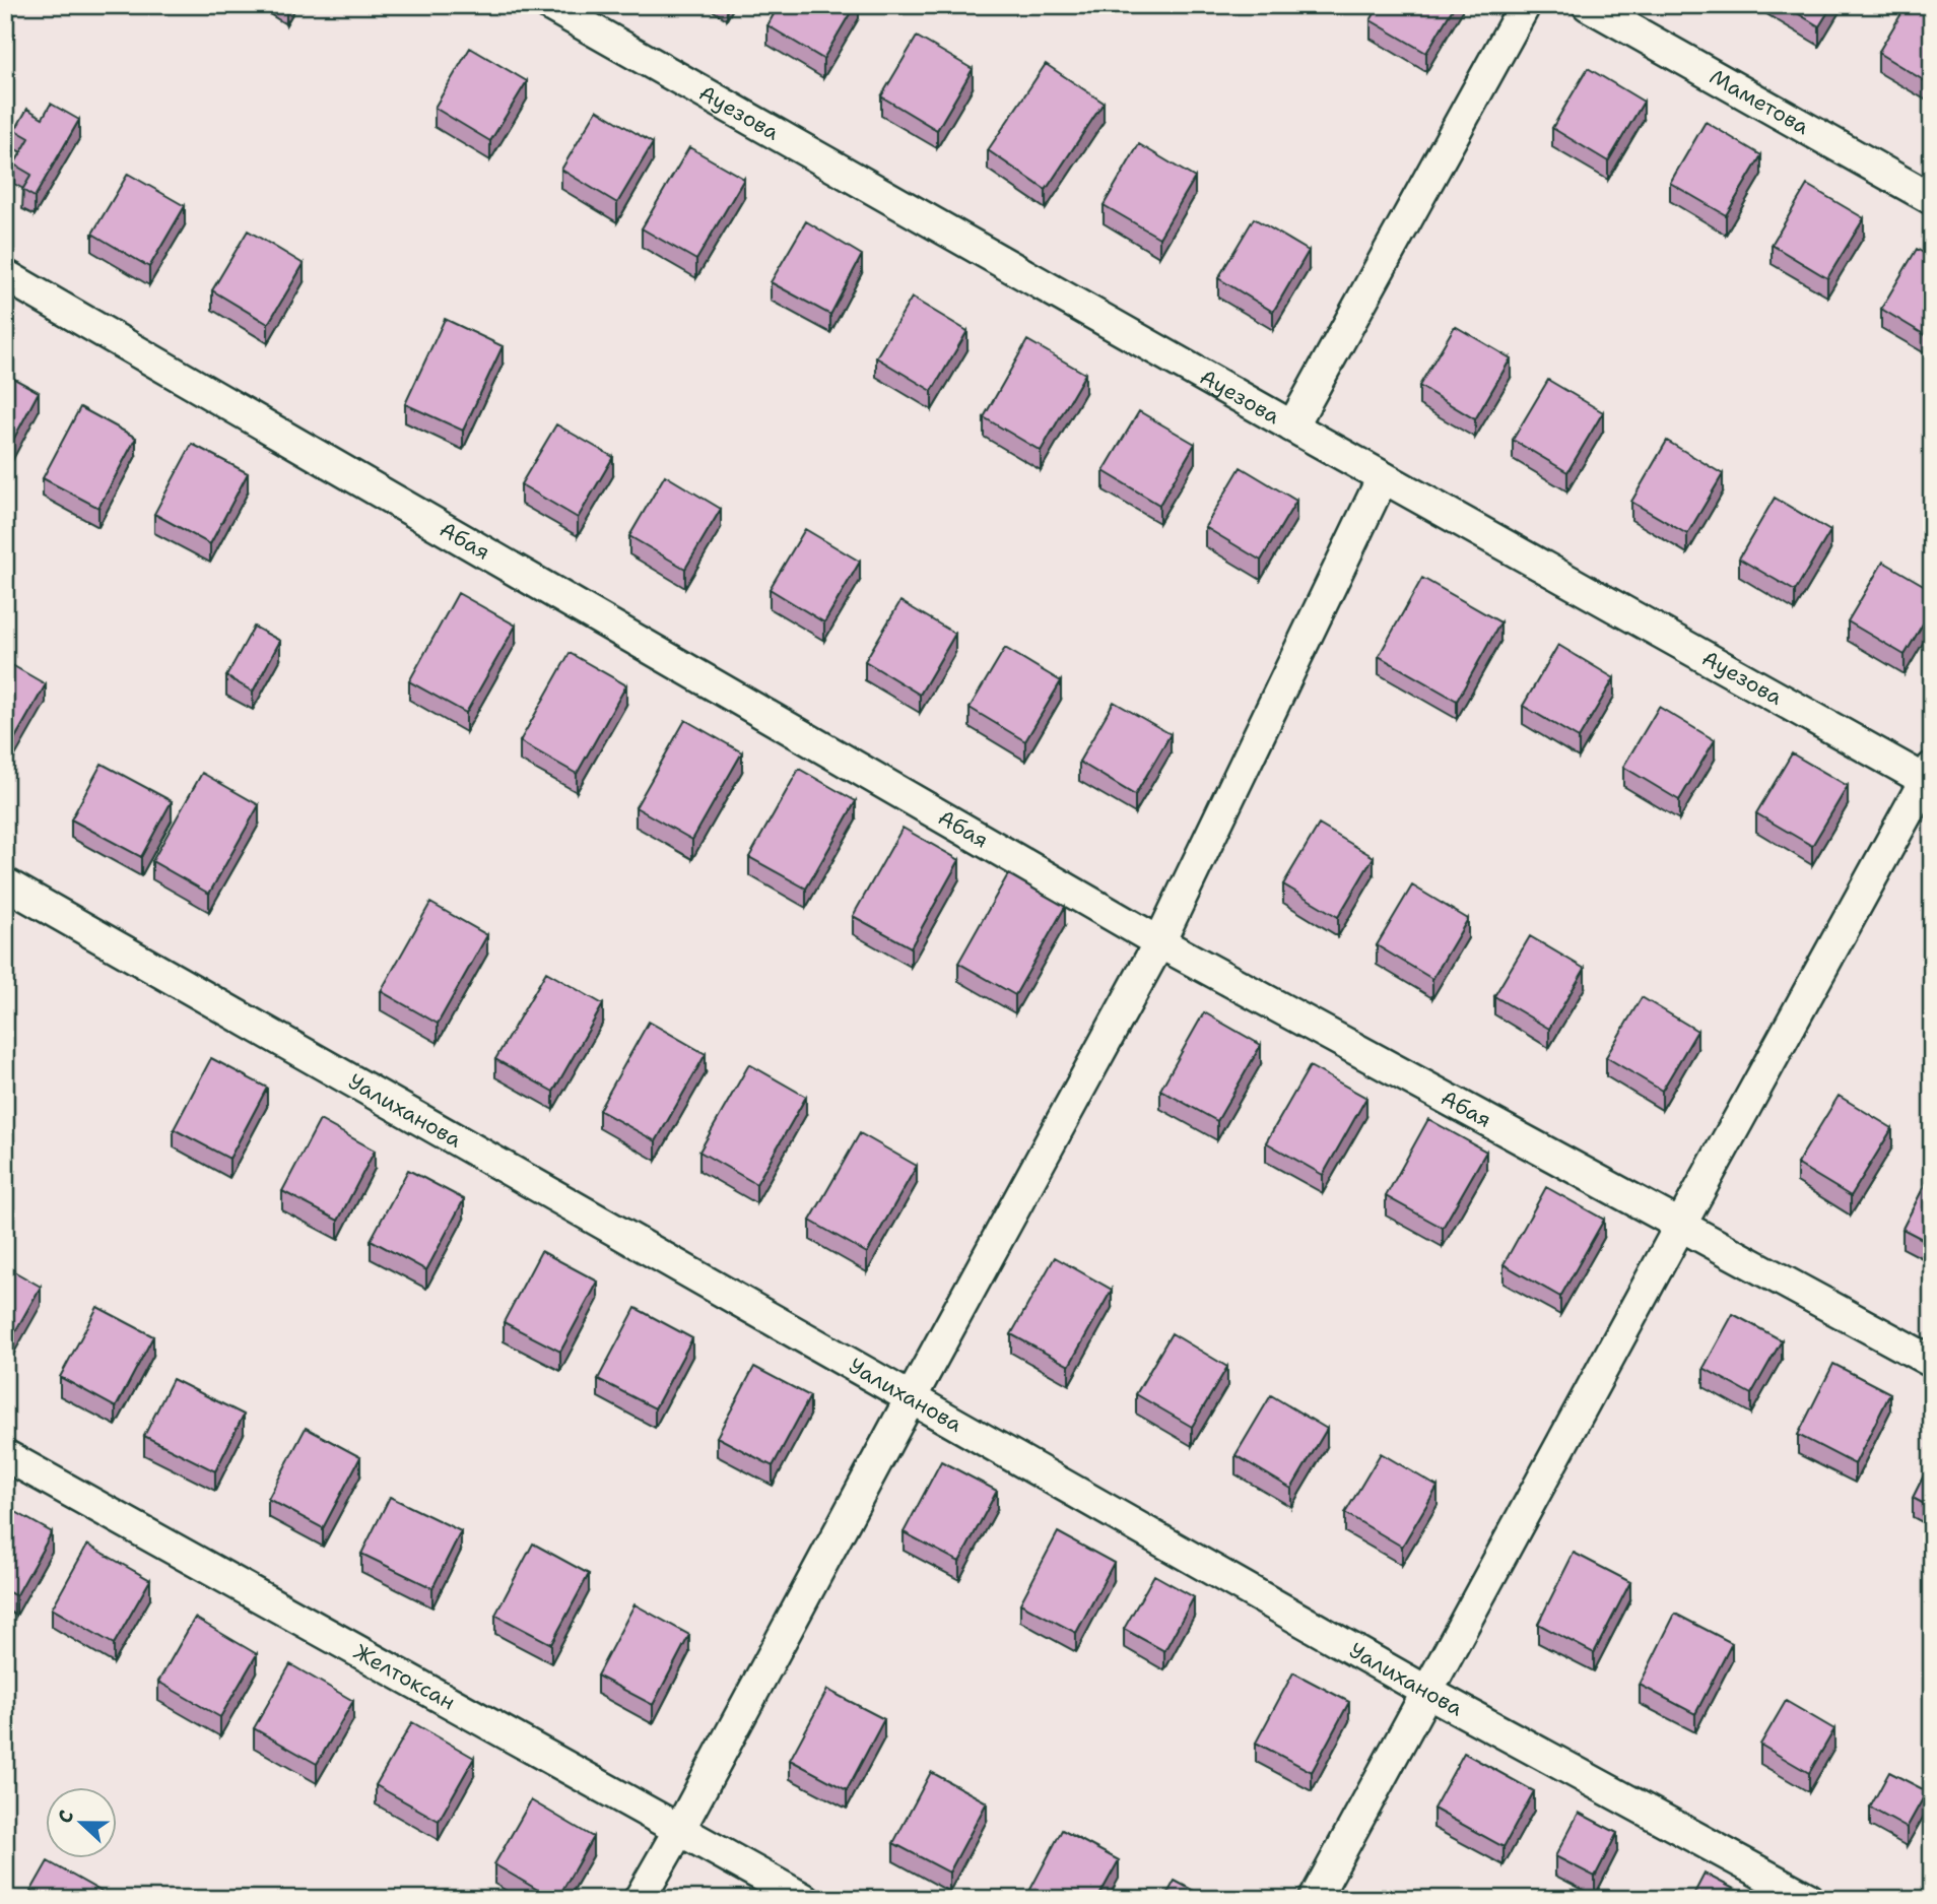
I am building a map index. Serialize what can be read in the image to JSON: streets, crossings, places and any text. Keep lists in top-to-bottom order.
{
  "streets": {
    "street": [
      "Маметова",
      "Ауезова",
      "Абая",
      "Уалиханова",
      "Желтоксан"
    ]
  },
  "north": "left"
}
